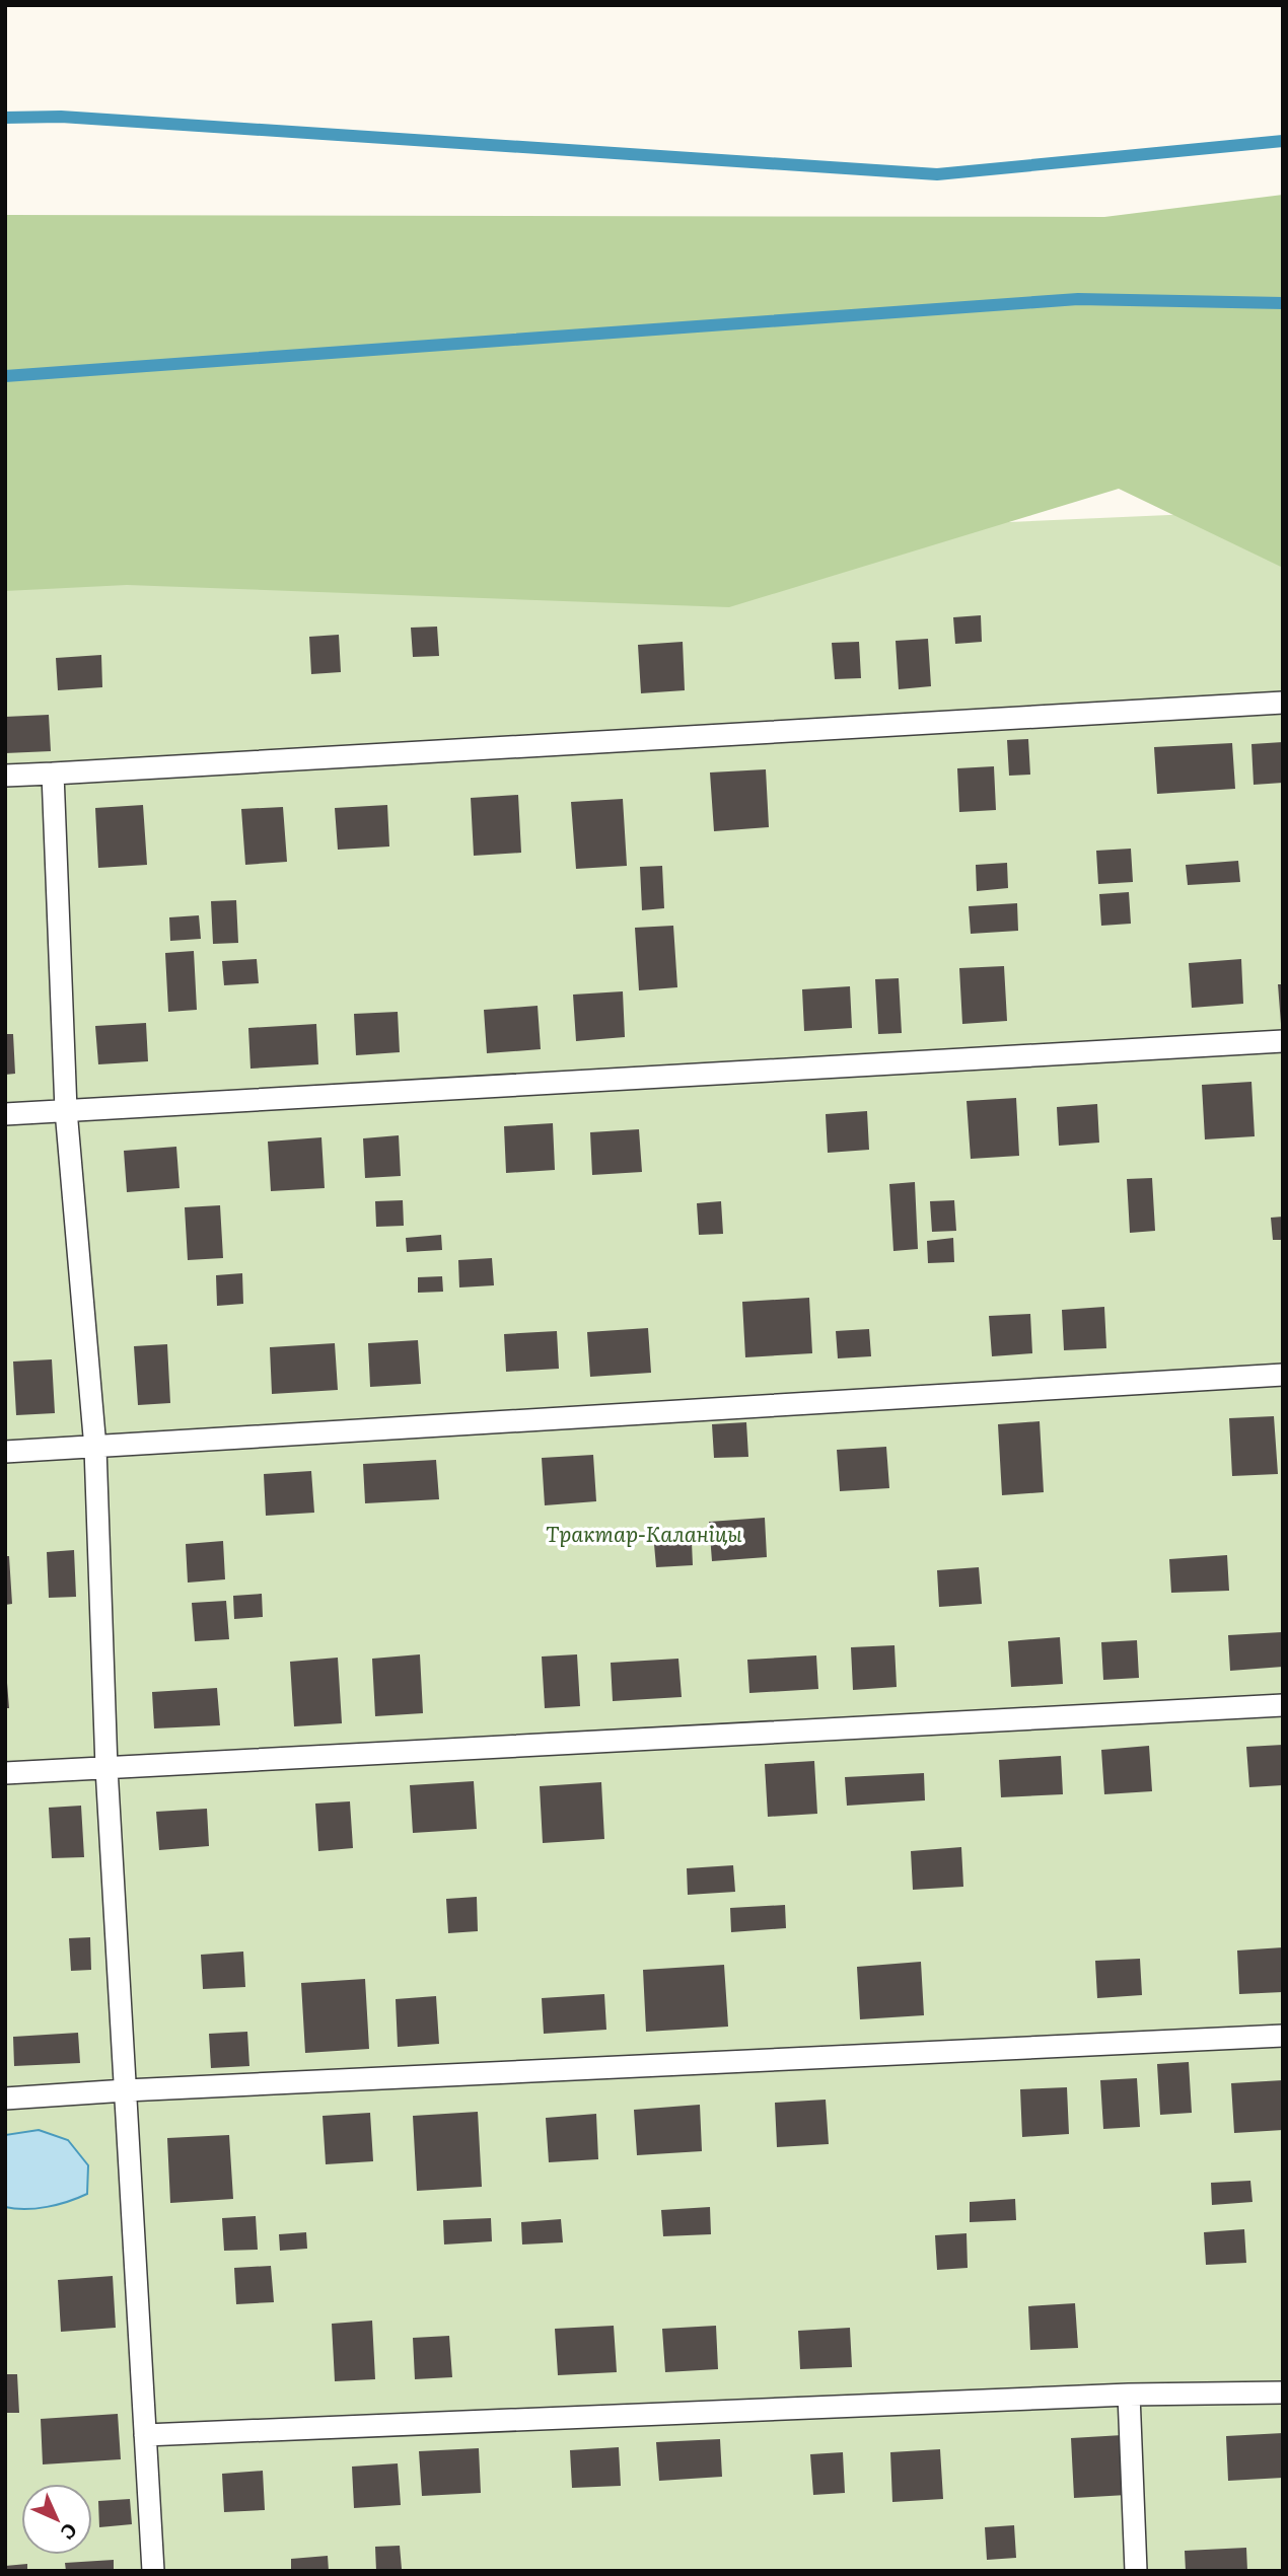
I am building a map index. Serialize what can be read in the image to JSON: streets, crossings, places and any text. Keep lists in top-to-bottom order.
{
  "parks": ["Трактар-Каланіцы"],
  "north": "bottom right"
}
